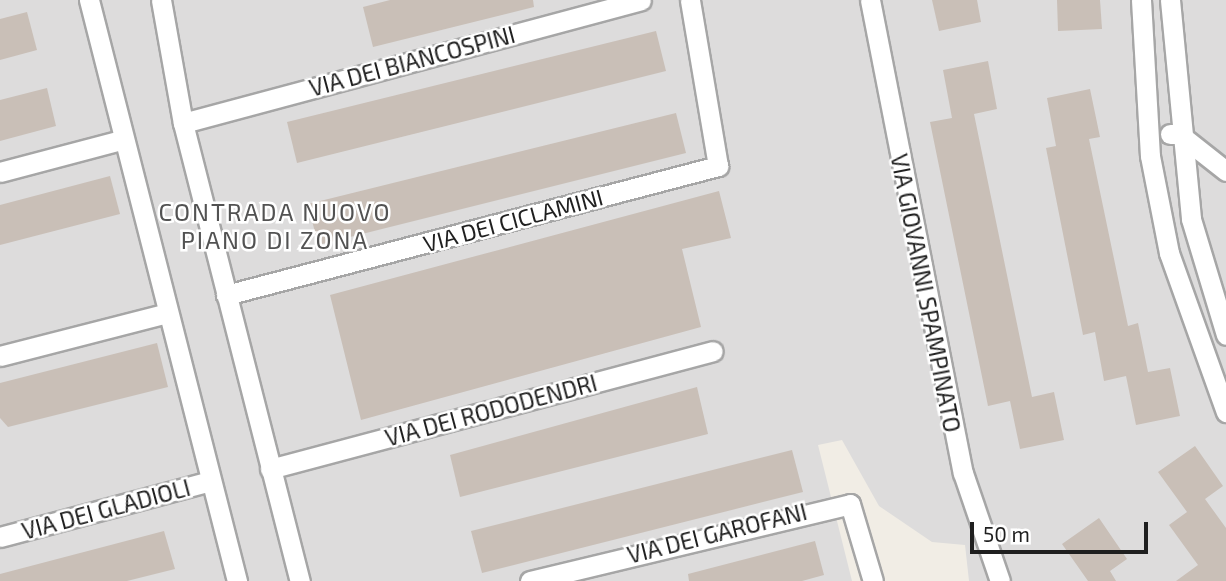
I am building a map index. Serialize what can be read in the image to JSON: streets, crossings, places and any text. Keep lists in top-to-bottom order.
{
  "streets": {
    "street": [
      "VIA DEI BIANCOSPINI",
      "VIA DEI CICLAMINI",
      "VIA GIOVANNI SPAMPINATO",
      "VIA DEI RODODENDRI",
      "VIA DEI GLADIOLI",
      "VIA DEI GAROFANI"
    ]
  },
  "districts": ["CONTRADA NUOVO PIANO DI ZONA"],
  "scale_bar": "50 m"
}
